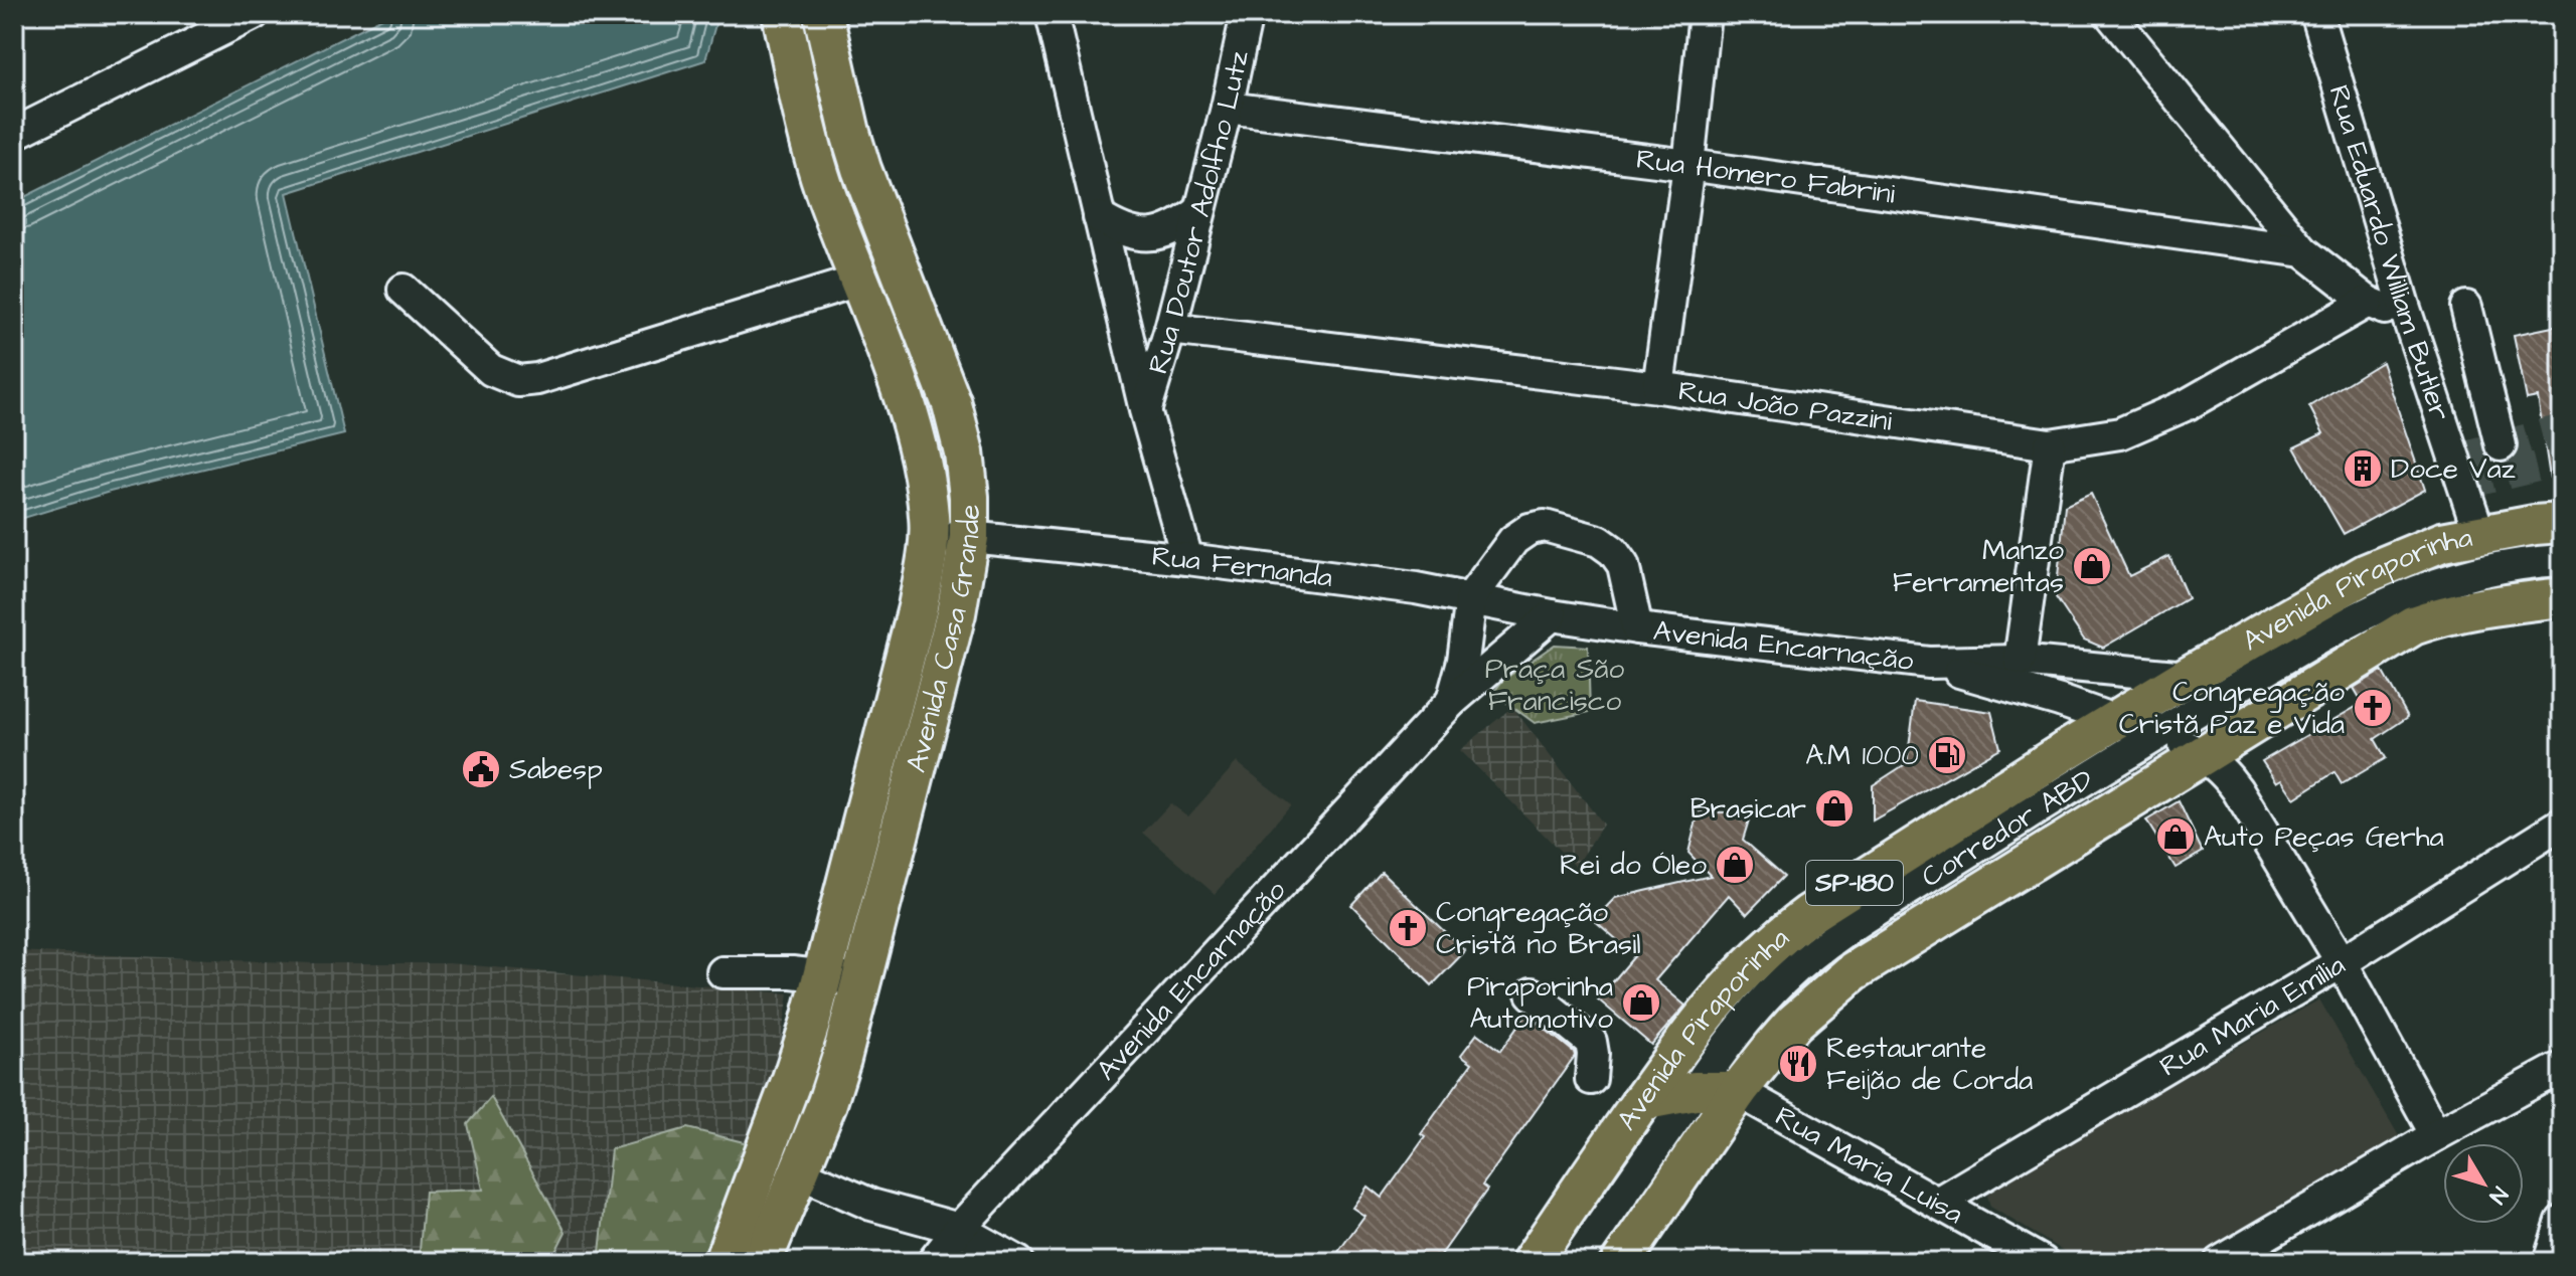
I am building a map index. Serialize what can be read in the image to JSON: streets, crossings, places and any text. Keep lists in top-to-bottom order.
{
  "streets": {
    "main road": ["Avenida Piraporinha", "Avenida Casa Grande", "SP-180"],
    "street": [
      "Rua Homero Fabrini",
      "Rua Doutor Adolfho Lutz",
      "Rua Eduardo William Butler",
      "Rua João Pazzini",
      "Rua Fernanda",
      "Avenida Encarnação",
      "Corredor ABD",
      "Rua Maria Emília",
      "Rua Maria Luisa"
    ]
  },
  "crossings": [
    ["Rua Homero Fabrini", "Rua Doutor Adolfho Lutz"],
    ["Rua Doutor Adolfho Lutz", "Rua João Pazzini"],
    ["Rua Eduardo William Butler", "Avenida Piraporinha"],
    ["Rua Fernanda", "Avenida Casa Grande"],
    ["Rua Fernanda", "Avenida Encarnação"],
    ["Avenida Piraporinha", "Avenida Encarnação"],
    ["Avenida Piraporinha", "Rua Maria Luisa"],
    ["Avenida Encarnação", "Corredor ABD"],
    ["Rua Maria Emília", "Rua Maria Luisa"]
  ],
  "parks": ["Praça São Francisco"],
  "places": {
    "building": ["Doce Vaz"],
    "shop": [
      "Manzo Ferramentas",
      "Brasicar",
      "Auto Peças Gerha",
      "Rei do Óleo",
      "Piraporinha Automotivo"
    ],
    "church": ["Congregação Cristã Paz e Vida", "Congregação Cristã no Brasil"],
    "fuel station": ["A.M 1000"],
    "public building": ["Sabesp"],
    "restaurant": ["Restaurante Feijão de Corda"]
  },
  "north": "bottom right"
}
